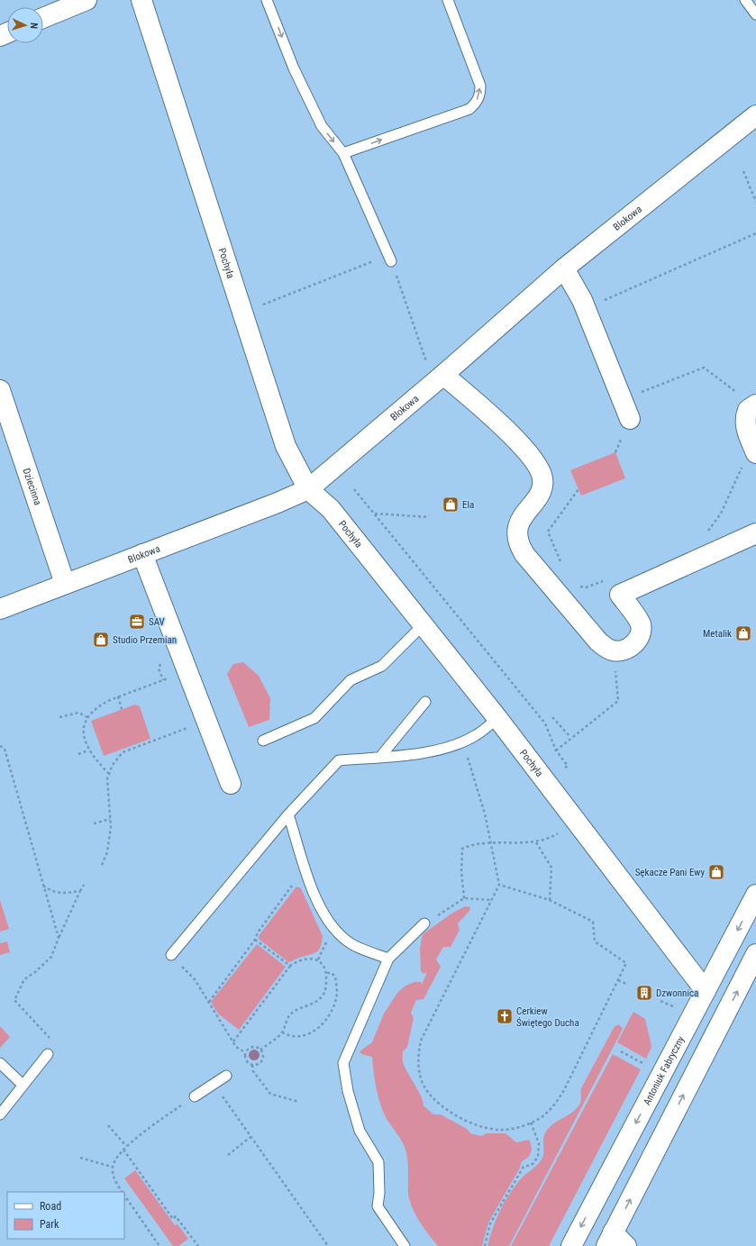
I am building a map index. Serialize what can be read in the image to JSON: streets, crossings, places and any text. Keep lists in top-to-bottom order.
{
  "streets": {
    "street": [
      "Blokowa",
      "Pochyła",
      "Dziecinna",
      "Antoniuk Fabryczny"
    ]
  },
  "crossings": [
    ["Blokowa", "Pochyła"],
    ["Blokowa", "Dziecinna"],
    ["Pochyła", "Antoniuk Fabryczny"]
  ],
  "places": {
    "shop": [
      "Ela",
      "Metalik",
      "Studio Przemian",
      "Sękacze Pani Ewy"
    ],
    "office": ["SAV"],
    "building": ["Dzwonnica"],
    "church": ["Cerkiew Świętego Ducha"]
  },
  "legend": ["Road", "Park"],
  "north": "right"
}
